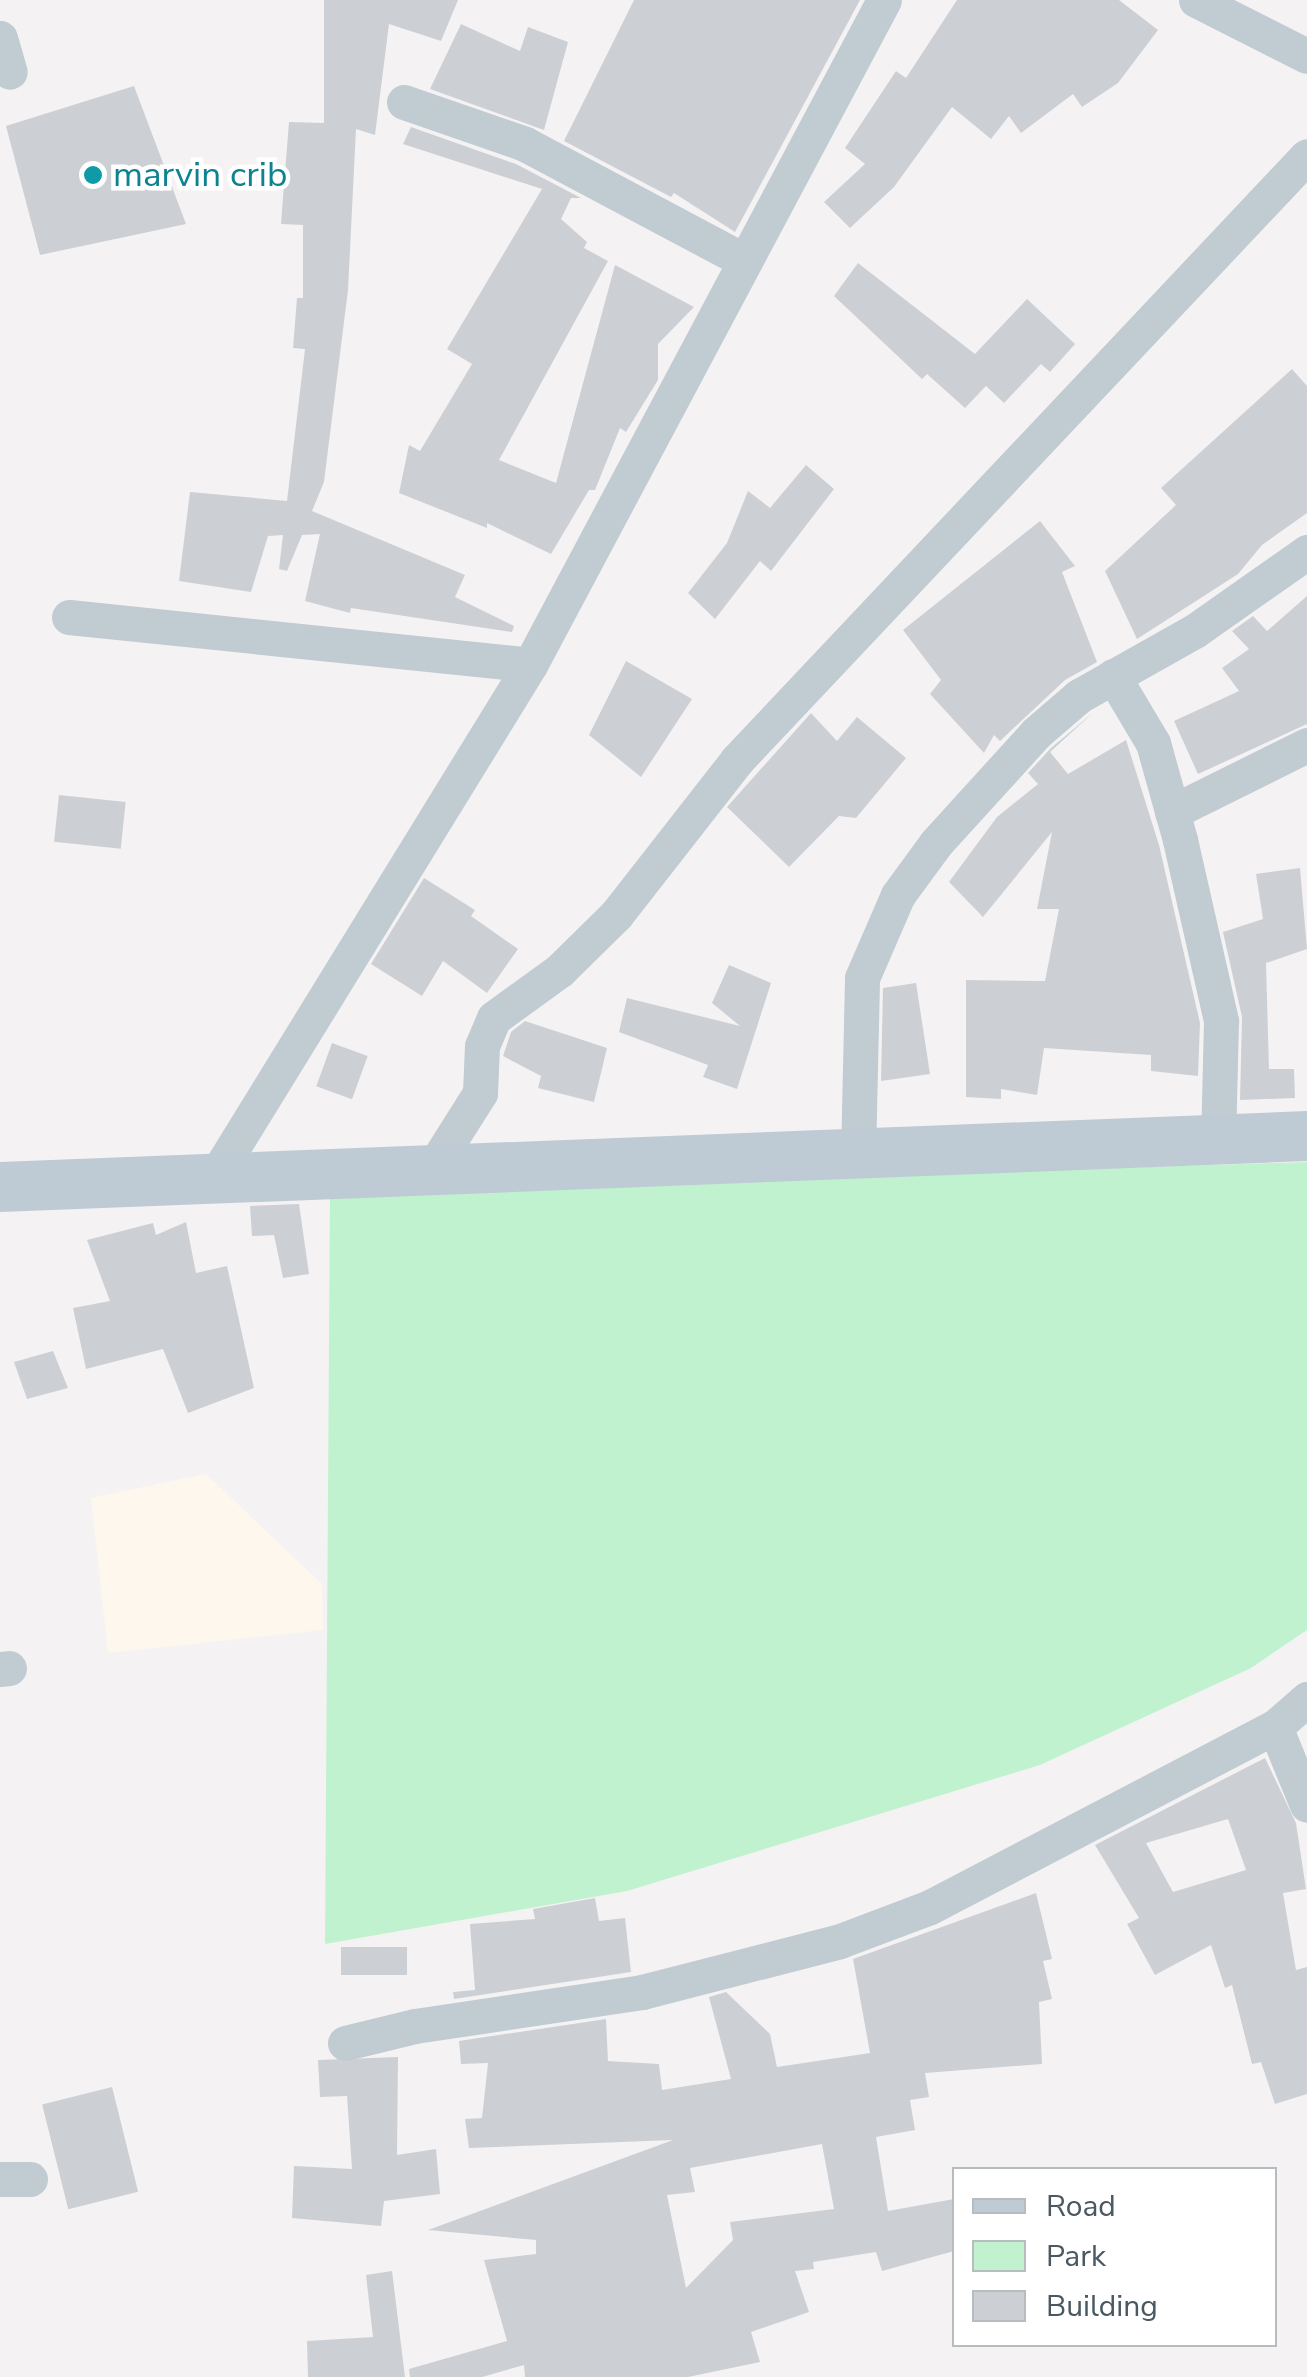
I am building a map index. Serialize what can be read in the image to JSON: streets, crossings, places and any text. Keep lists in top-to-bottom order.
{
  "places": ["marvin crib"],
  "legend": ["Road", "Park", "Building"]
}
